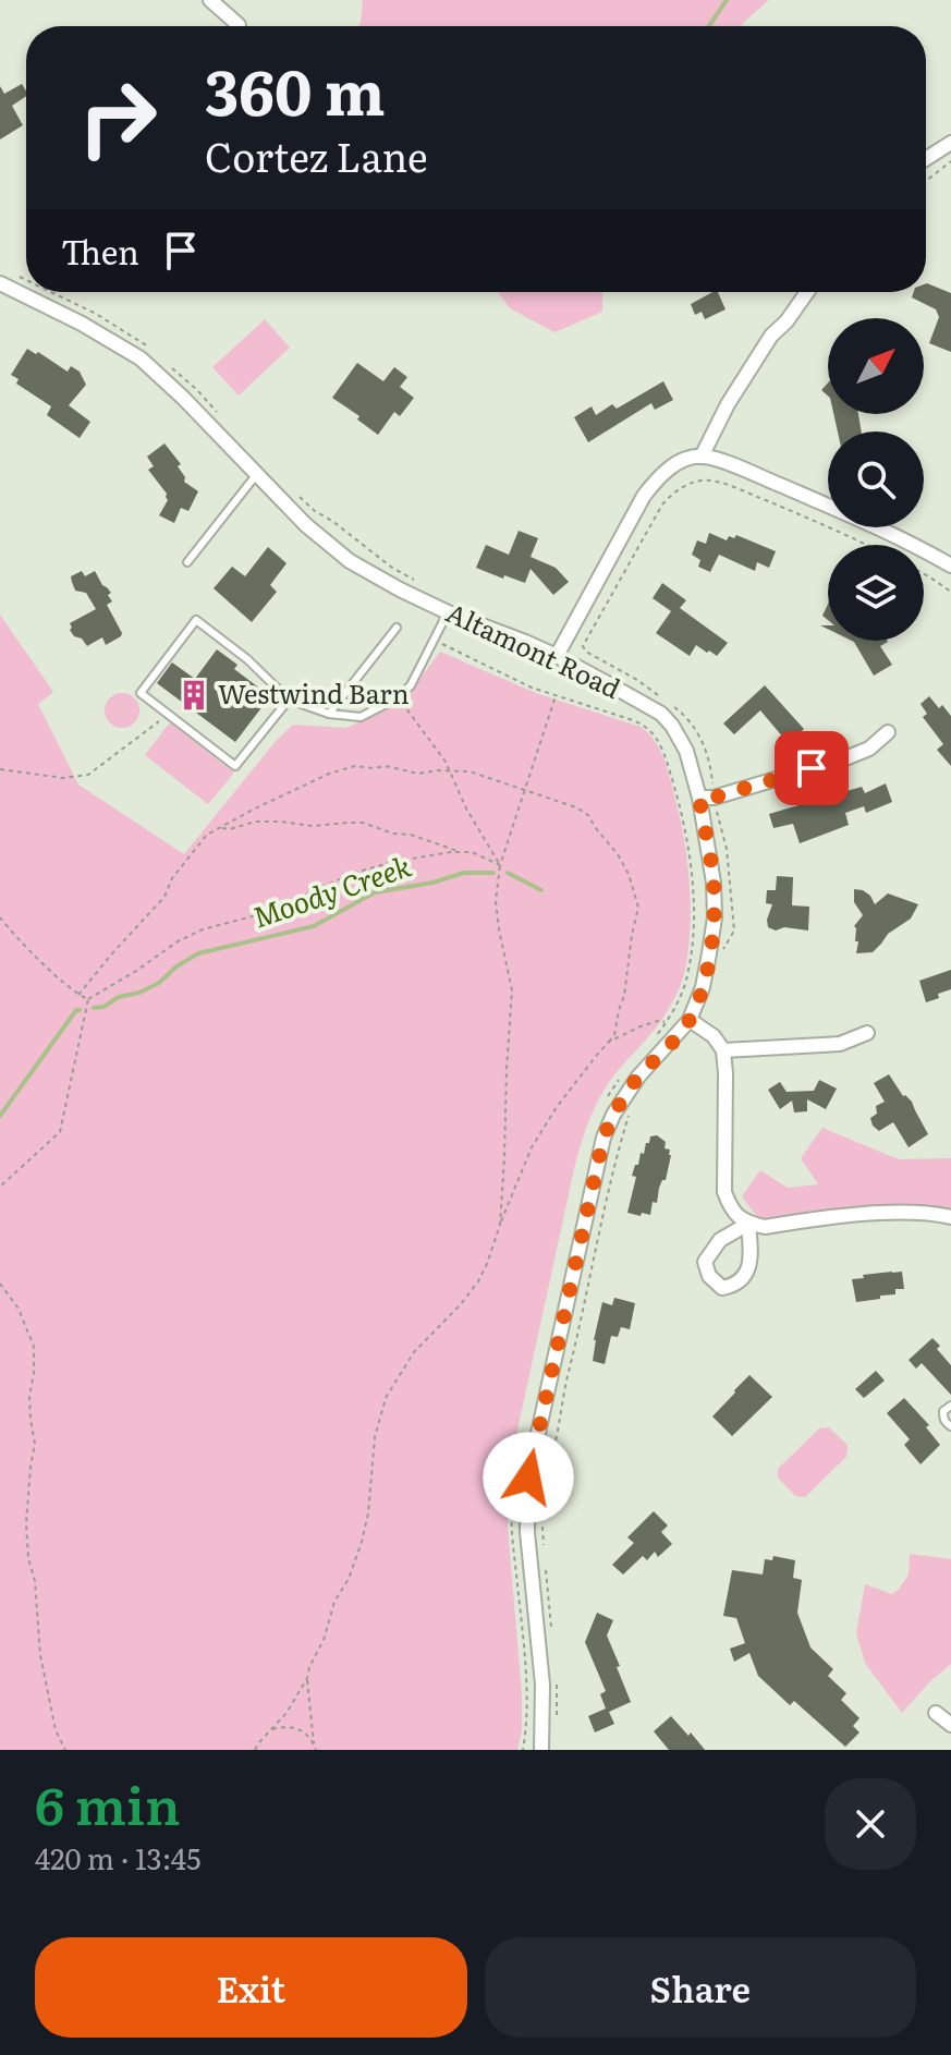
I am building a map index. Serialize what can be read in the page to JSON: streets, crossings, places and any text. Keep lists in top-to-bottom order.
{
  "streets": {
    "street": ["Altamont Road"]
  },
  "water": ["Moody Creek"],
  "places": {
    "building": ["Westwind Barn"]
  },
  "north": "top right",
  "page": {
    "turn": ["360 m", "Cortez Lane"],
    "then": "Then",
    "heading": ["6 min", "420 m · 13:45"],
    "buttons": ["Exit", "Share"]
  }
}
